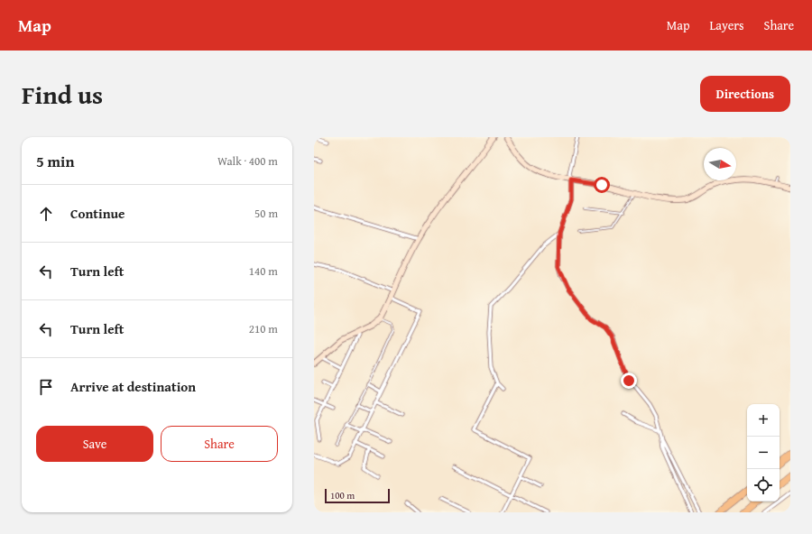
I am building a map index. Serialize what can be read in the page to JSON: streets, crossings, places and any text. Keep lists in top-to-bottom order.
{
  "scale_bar": "100 m",
  "north": "right",
  "page": {
    "header": "Map",
    "nav": ["Map", "Layers", "Share"],
    "title": "Find us",
    "buttons": [
      "Directions",
      ["Save", "Share"]
    ],
    "heading": ["5 min", "Walk · 400 m"],
    "list": [
      ["Continue", "50 m"],
      ["Turn left", "140 m"],
      ["Turn left", "210 m"],
      "Arrive at destination"
    ],
    "map_buttons": ["+", "−"],
    "scale": "100 m"
  }
}
